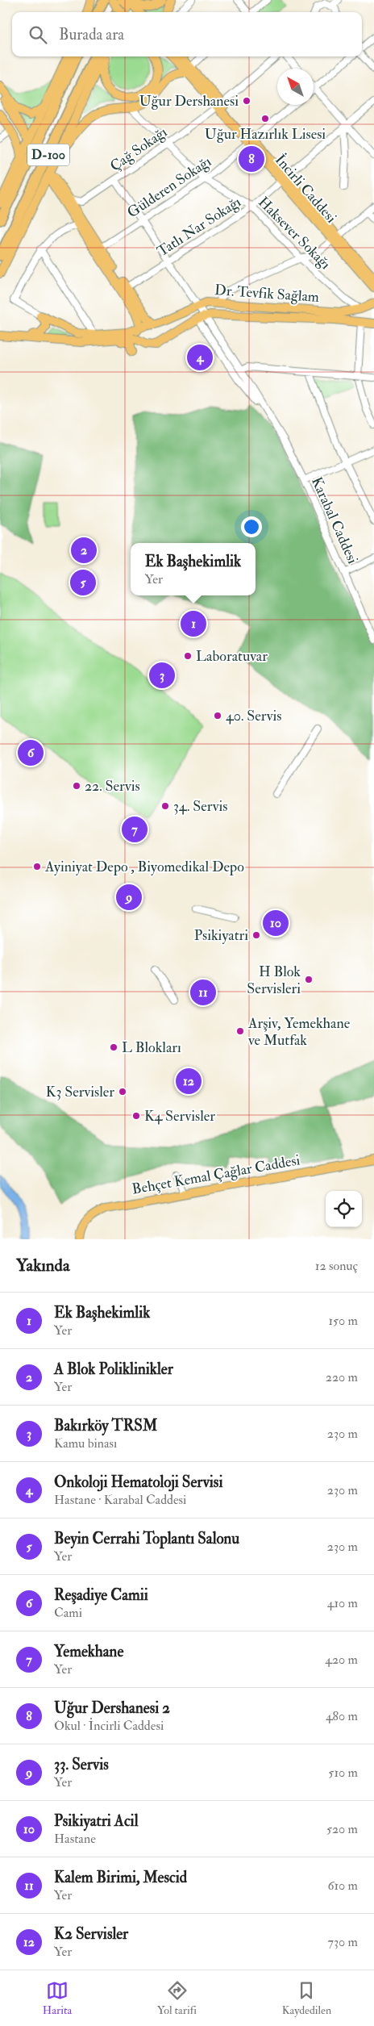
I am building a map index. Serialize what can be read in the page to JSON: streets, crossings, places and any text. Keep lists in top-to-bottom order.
{
  "streets": {
    "highway": ["D-100"],
    "main road": ["İncirli Caddesi", "Dr. Tevfik Sağlam", "Behçet Kemal Çağlar Caddesi"],
    "street": [
      "Çağ Sokağı",
      "Gülderen Sokağı",
      "Tatlı Nar Sokağı",
      "Haksever Sokağı",
      "Karabal Caddesi"
    ]
  },
  "crossings": [
    ["Çağ Sokağı", "İncirli Caddesi"],
    ["Çağ Sokağı", "Haksever Sokağı"],
    ["Çağ Sokağı", "Karabal Caddesi"],
    ["Gülderen Sokağı", "İncirli Caddesi"],
    ["Gülderen Sokağı", "Haksever Sokağı"],
    ["Gülderen Sokağı", "Karabal Caddesi"],
    ["İncirli Caddesi", "Tatlı Nar Sokağı"],
    ["Tatlı Nar Sokağı", "Haksever Sokağı"],
    ["Tatlı Nar Sokağı", "Karabal Caddesi"],
    ["Haksever Sokağı", "Dr. Tevfik Sağlam"],
    ["Dr. Tevfik Sağlam", "Karabal Caddesi"]
  ],
  "places": [
    "Uğur Dershanesi",
    "Uğur Hazırlık Lisesi",
    "Laboratuvar",
    "40. Servis",
    "22. Servis",
    "34. Servis",
    "Ayiniyat Depo , Biyomedikal Depo",
    "Psikiyatri",
    "H Blok Servisleri",
    "Arşiv, Yemekhane ve Mutfak",
    "L Blokları",
    "K3 Servisler",
    "K4 Servisler"
  ],
  "north": "top left",
  "page": {
    "search": "Burada ara",
    "pins": [
      "8",
      "4",
      "2",
      "5",
      "1",
      "3",
      "6",
      "7",
      "9",
      "10",
      "11",
      "12"
    ],
    "popup": ["Ek Başhekimlik", "Yer"],
    "heading": ["Yakında", "12 sonuç"],
    "list": [
      {
        "mark": "1",
        "name": "Ek Başhekimlik",
        "note": "Yer",
        "value": "150 m"
      },
      {
        "mark": "2",
        "name": "A Blok Poliklinikler",
        "note": "Yer",
        "value": "220 m"
      },
      {
        "mark": "3",
        "name": "Bakırköy TRSM",
        "note": "Kamu binası",
        "value": "230 m"
      },
      {
        "mark": "4",
        "name": "Onkoloji Hematoloji Servisi",
        "note": "Hastane · Karabal Caddesi",
        "value": "230 m"
      },
      {
        "mark": "5",
        "name": "Beyin Cerrahi Toplantı Salonu",
        "note": "Yer",
        "value": "230 m"
      },
      {
        "mark": "6",
        "name": "Reşadiye Camii",
        "note": "Cami",
        "value": "410 m"
      },
      {
        "mark": "7",
        "name": "Yemekhane",
        "note": "Yer",
        "value": "420 m"
      },
      {
        "mark": "8",
        "name": "Uğur Dershanesi 2",
        "note": "Okul · İncirli Caddesi",
        "value": "480 m"
      },
      {
        "mark": "9",
        "name": "33. Servis",
        "note": "Yer",
        "value": "510 m"
      },
      {
        "mark": "10",
        "name": "Psikiyatri Acil",
        "note": "Hastane",
        "value": "520 m"
      },
      {
        "mark": "11",
        "name": "Kalem Birimi, Mescid",
        "note": "Yer",
        "value": "610 m"
      },
      {
        "mark": "12",
        "name": "K2 Servisler",
        "note": "Yer",
        "value": "730 m"
      }
    ],
    "nav": ["Harita", "Yol tarifi", "Kaydedilen"]
  }
}
